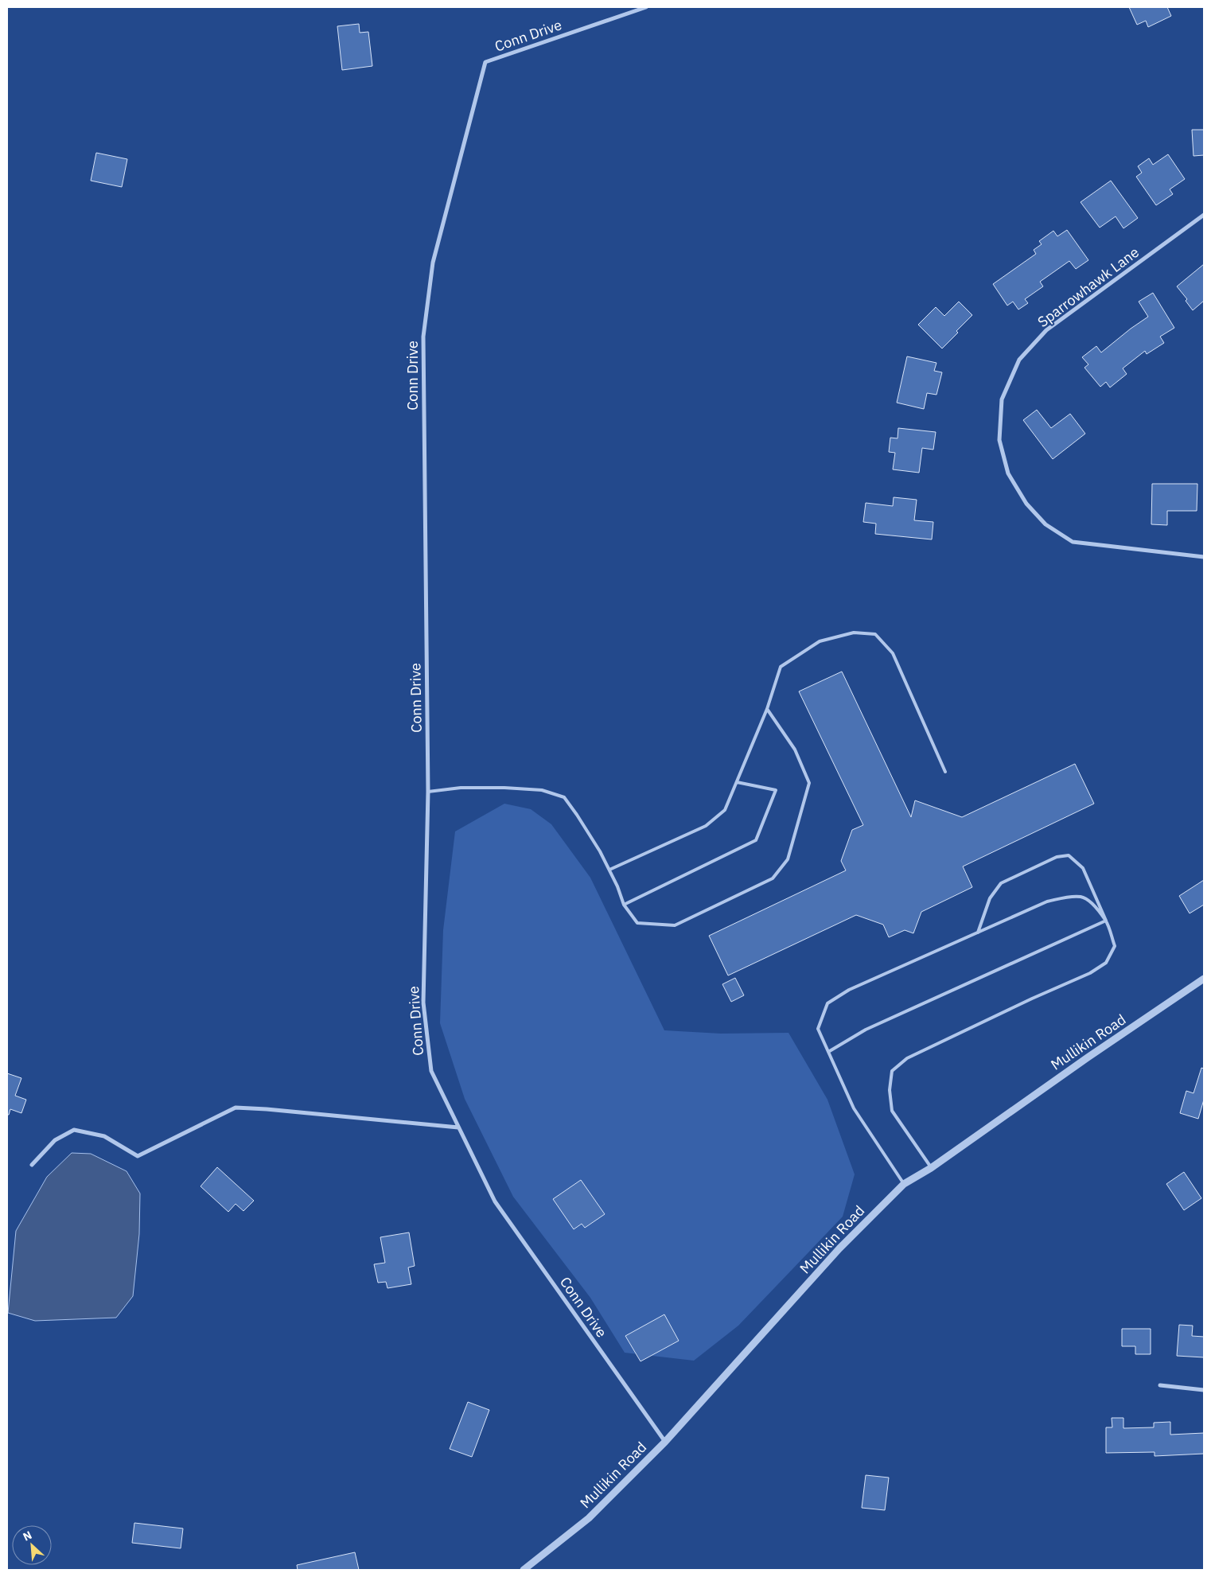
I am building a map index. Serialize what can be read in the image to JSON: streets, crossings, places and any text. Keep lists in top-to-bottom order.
{
  "streets": {
    "street": ["Conn Drive", "Sparrowhawk Lane", "Mullikin Road"]
  },
  "crossings": [
    ["Conn Drive", "Mullikin Road"]
  ],
  "north": "top left"
}
